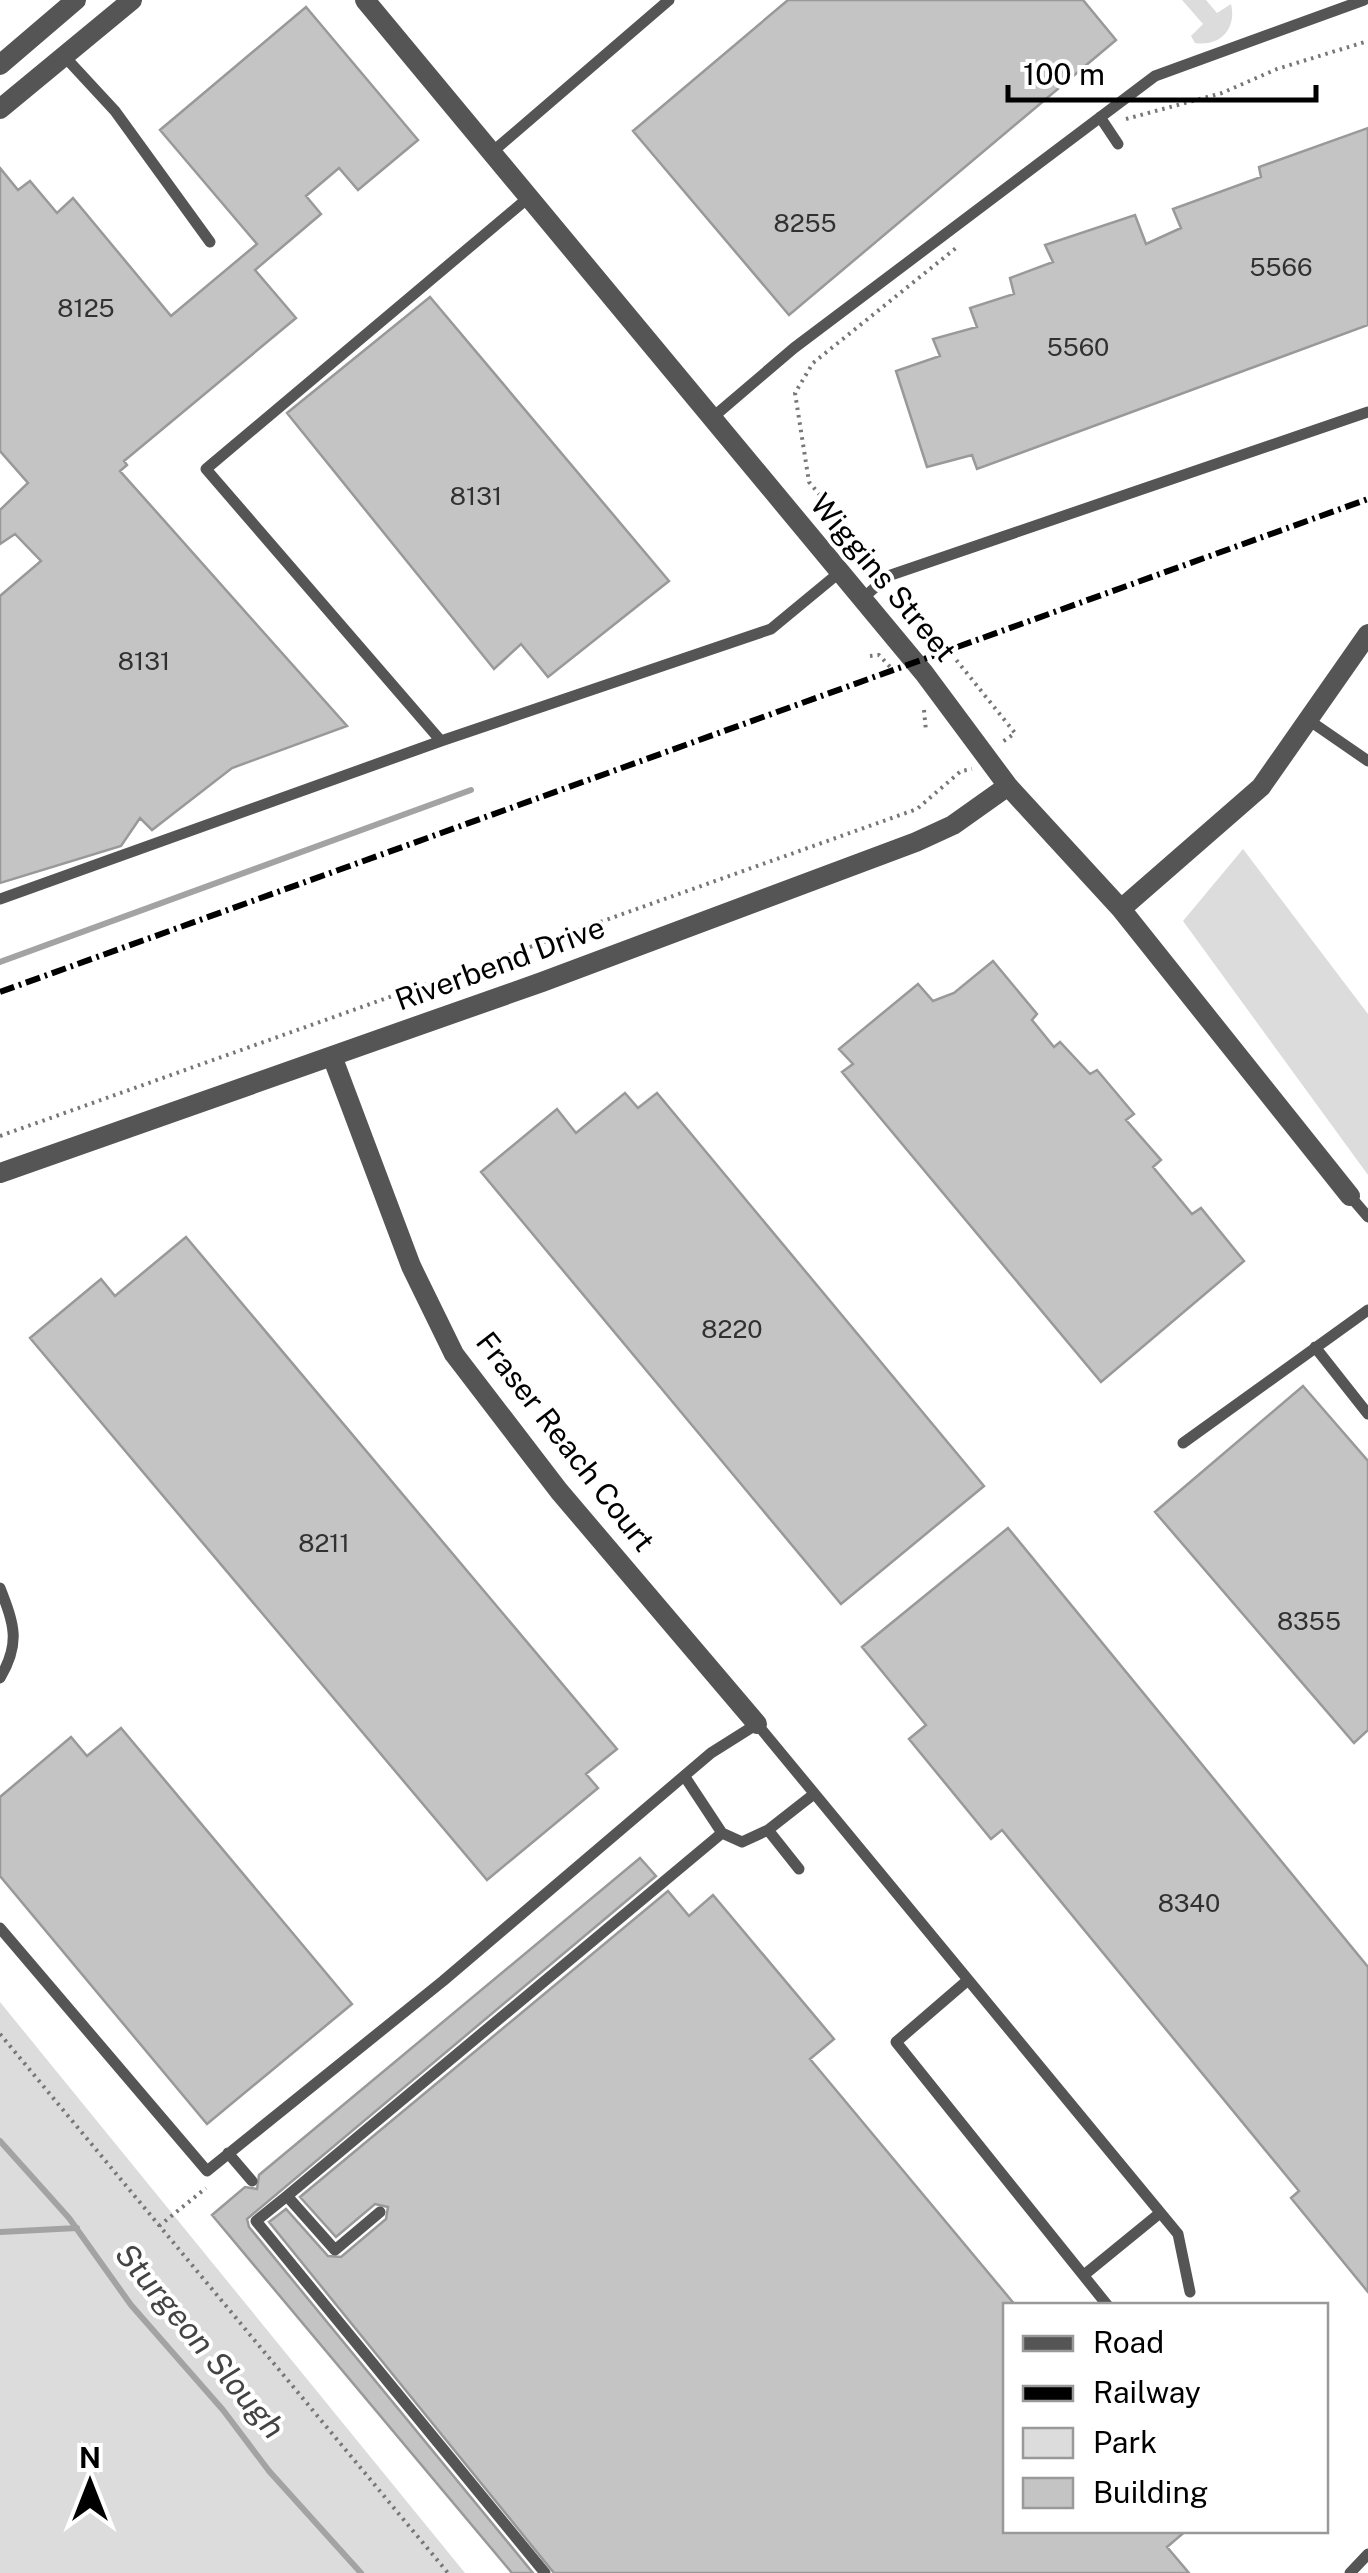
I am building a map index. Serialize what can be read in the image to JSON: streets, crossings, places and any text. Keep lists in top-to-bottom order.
{
  "streets": {
    "street": ["Wiggins Street", "Riverbend Drive", "Fraser Reach Court"]
  },
  "crossings": [
    ["Wiggins Street", "Riverbend Drive"],
    ["Riverbend Drive", "Fraser Reach Court"]
  ],
  "water": ["Sturgeon Slough"],
  "house_numbers": [
    "8255",
    "5566",
    "8125",
    "5560",
    "8131",
    "8131",
    "8220",
    "8211",
    "8355",
    "8340"
  ],
  "legend": [
    "Road",
    "Railway",
    "Park",
    "Building"
  ],
  "scale_bar": "100 m",
  "north": "top"
}
